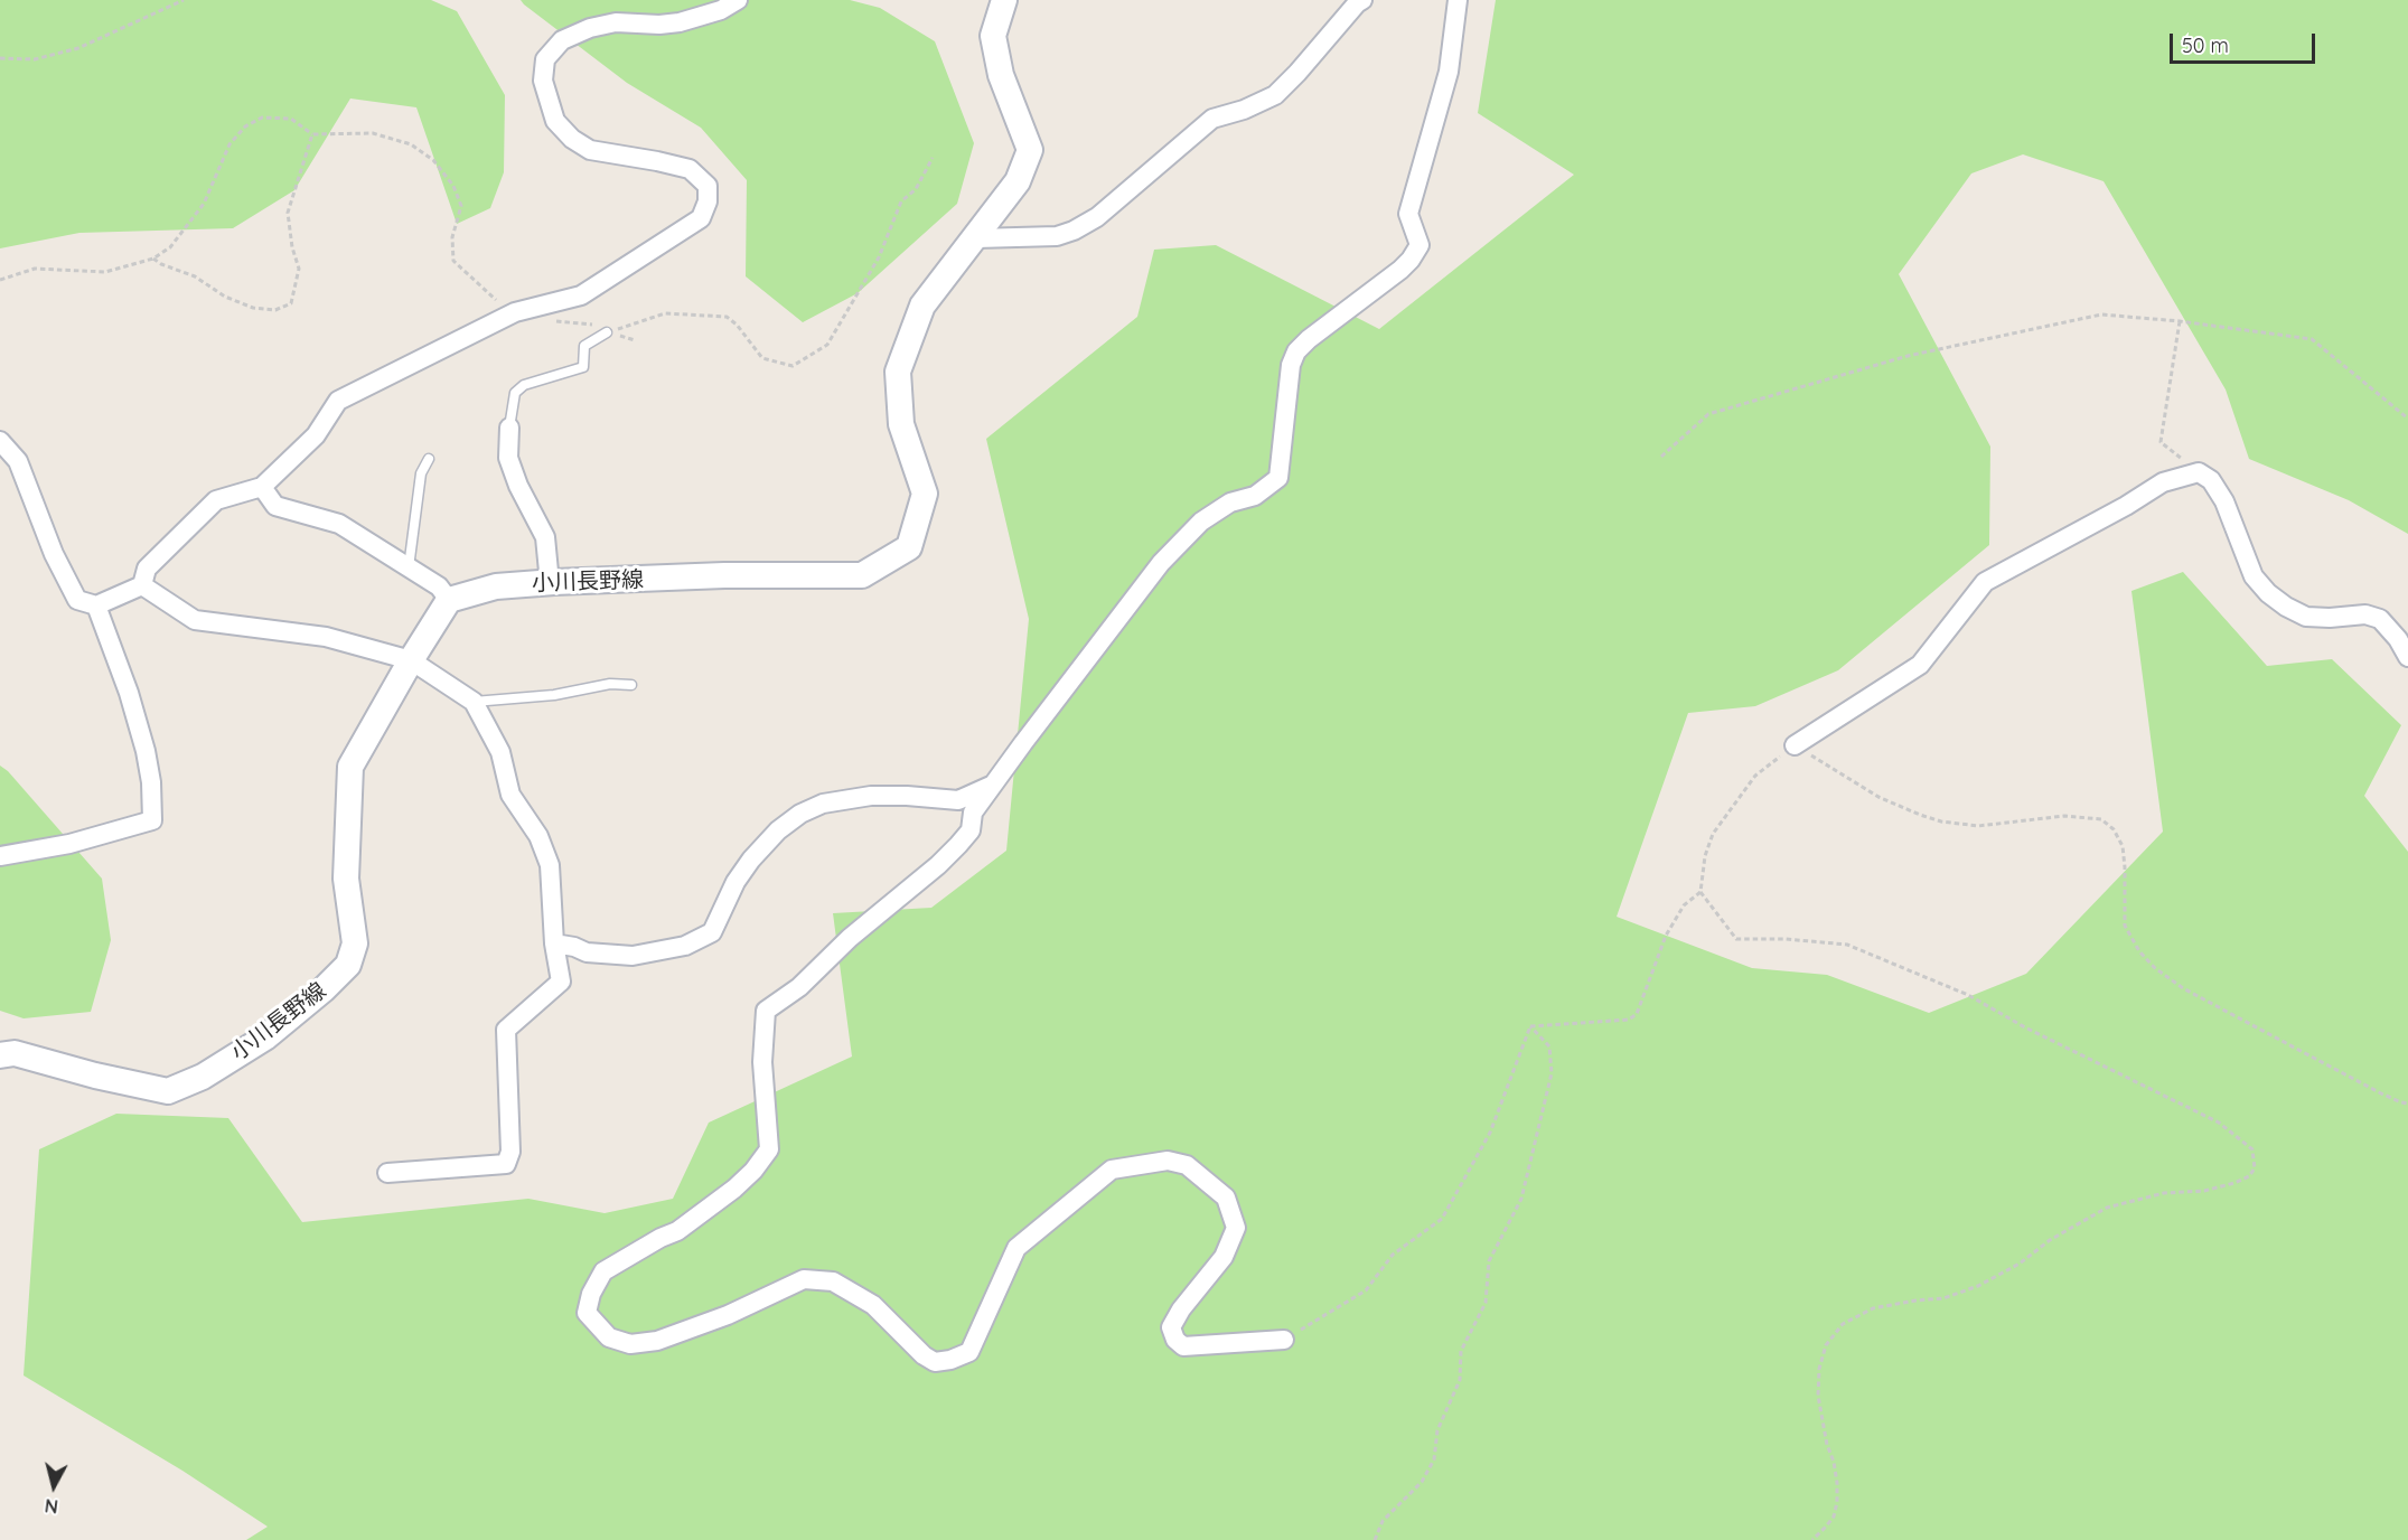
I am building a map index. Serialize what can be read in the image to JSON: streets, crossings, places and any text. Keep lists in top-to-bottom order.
{
  "streets": {
    "main road": ["小川長野線"]
  },
  "scale_bar": "50 m",
  "north": "bottom"
}
